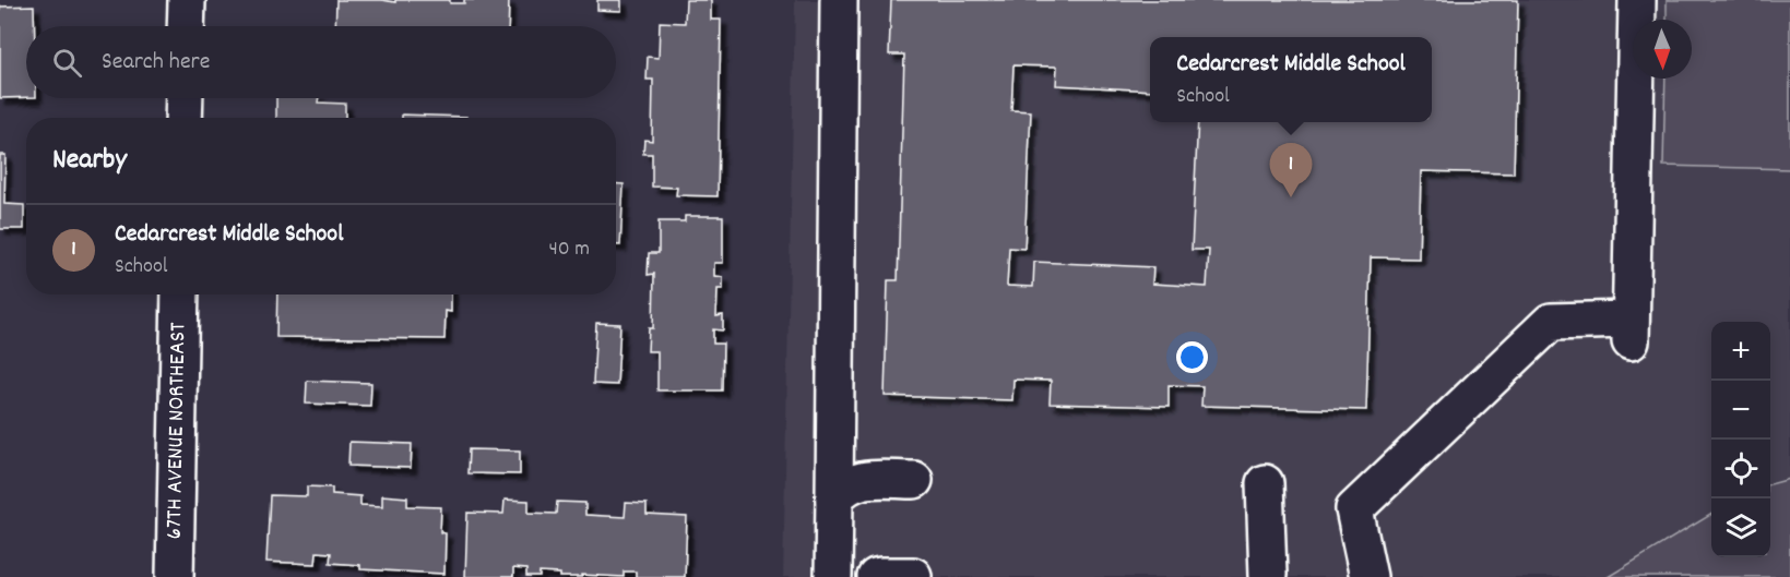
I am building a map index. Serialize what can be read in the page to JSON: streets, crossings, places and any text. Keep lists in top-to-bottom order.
{
  "streets": {
    "main road": ["67TH AVENUE NORTHEAST"]
  },
  "north": "bottom",
  "page": {
    "search": "Search here",
    "popup": ["Cedarcrest Middle School", "School"],
    "heading": "Nearby",
    "pins": "1",
    "list": [
      {
        "mark": "1",
        "name": "Cedarcrest Middle School",
        "note": "School",
        "value": "40 m"
      }
    ],
    "map_buttons": ["+", "−"]
  }
}
